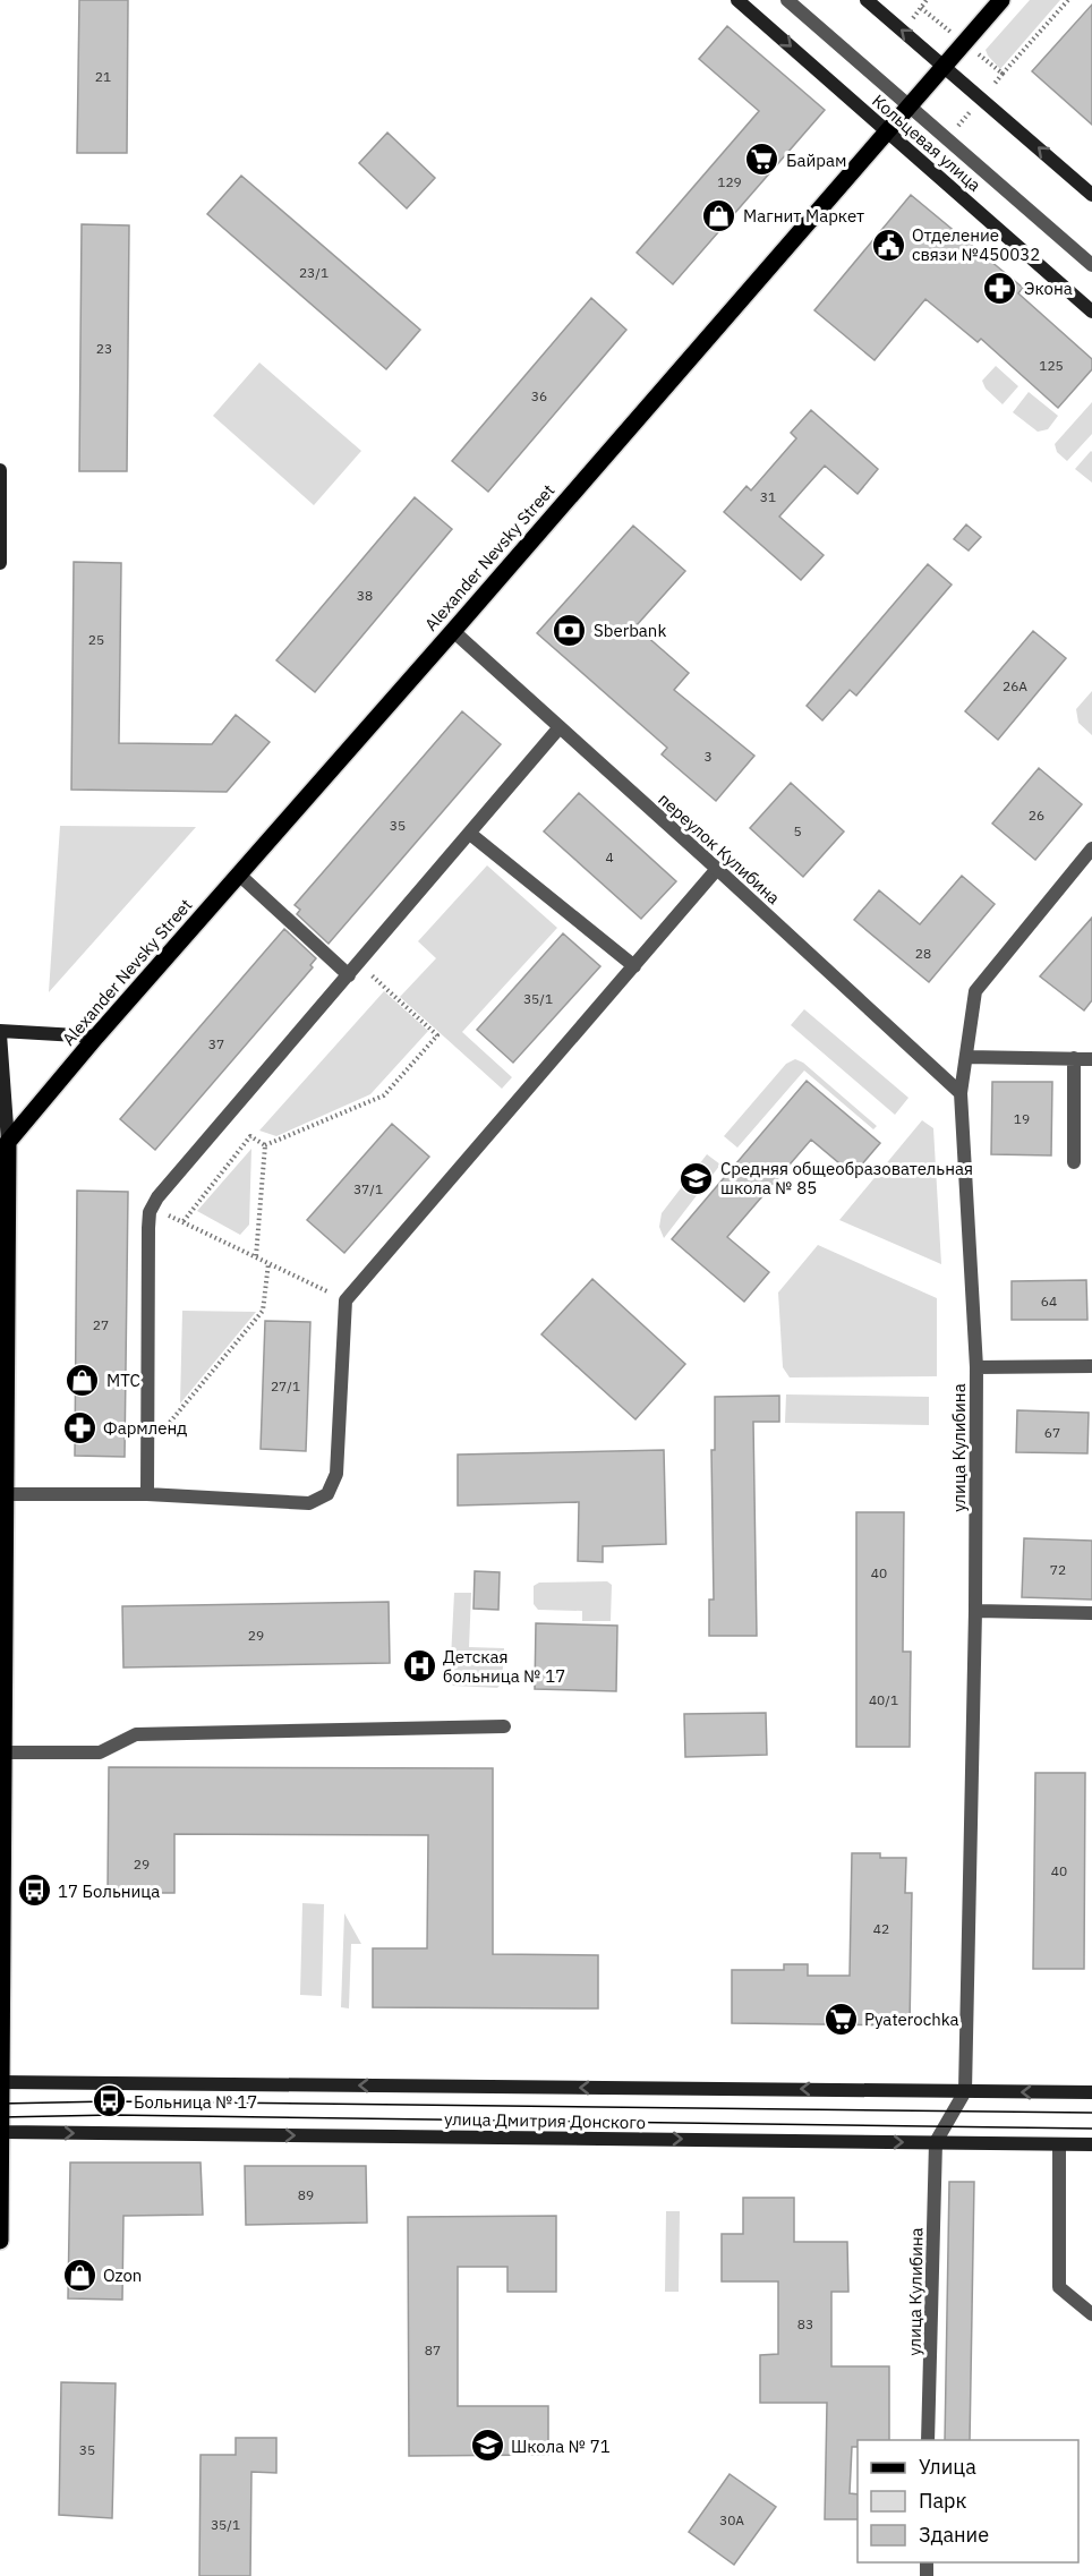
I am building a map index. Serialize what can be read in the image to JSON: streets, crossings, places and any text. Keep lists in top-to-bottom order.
{
  "streets": {
    "main road": ["Alexander Nevsky Street"],
    "street": [
      "Кольцевая улица",
      "переулок Кулибина",
      "улица Кулибина",
      "улица Дмитрия Донского"
    ]
  },
  "crossings": [
    ["Кольцевая улица", "Alexander Nevsky Street"],
    ["Alexander Nevsky Street", "переулок Кулибина"],
    ["переулок Кулибина", "улица Кулибина"],
    ["улица Кулибина", "улица Дмитрия Донского"]
  ],
  "places": {
    "supermarket": ["Байрам", "Pyaterochka"],
    "shop": ["Магнит Маркет", "МТС", "Ozon"],
    "public building": ["Отделение связи №450032"],
    "pharmacy": ["Экона", "Фармленд"],
    "bank": ["Sberbank"],
    "school or university": ["Средняя общеобразовательная школа № 85", "Школа № 71"],
    "hospital": ["Детская больница № 17"],
    "bus stop": ["17 Больница", "Больница № 17"]
  },
  "house_numbers": [
    "21",
    "129",
    "23/1",
    "23",
    "125",
    "36",
    "31",
    "38",
    "25",
    "26А",
    "3",
    "26",
    "35",
    "5",
    "4",
    "28",
    "35/1",
    "37",
    "19",
    "37/1",
    "64",
    "27",
    "27/1",
    "67",
    "72",
    "40",
    "29",
    "40/1",
    "29",
    "40",
    "42",
    "89",
    "83",
    "87",
    "35",
    "30А",
    "35/1"
  ],
  "legend": ["Улица", "Парк", "Здание"]
}
